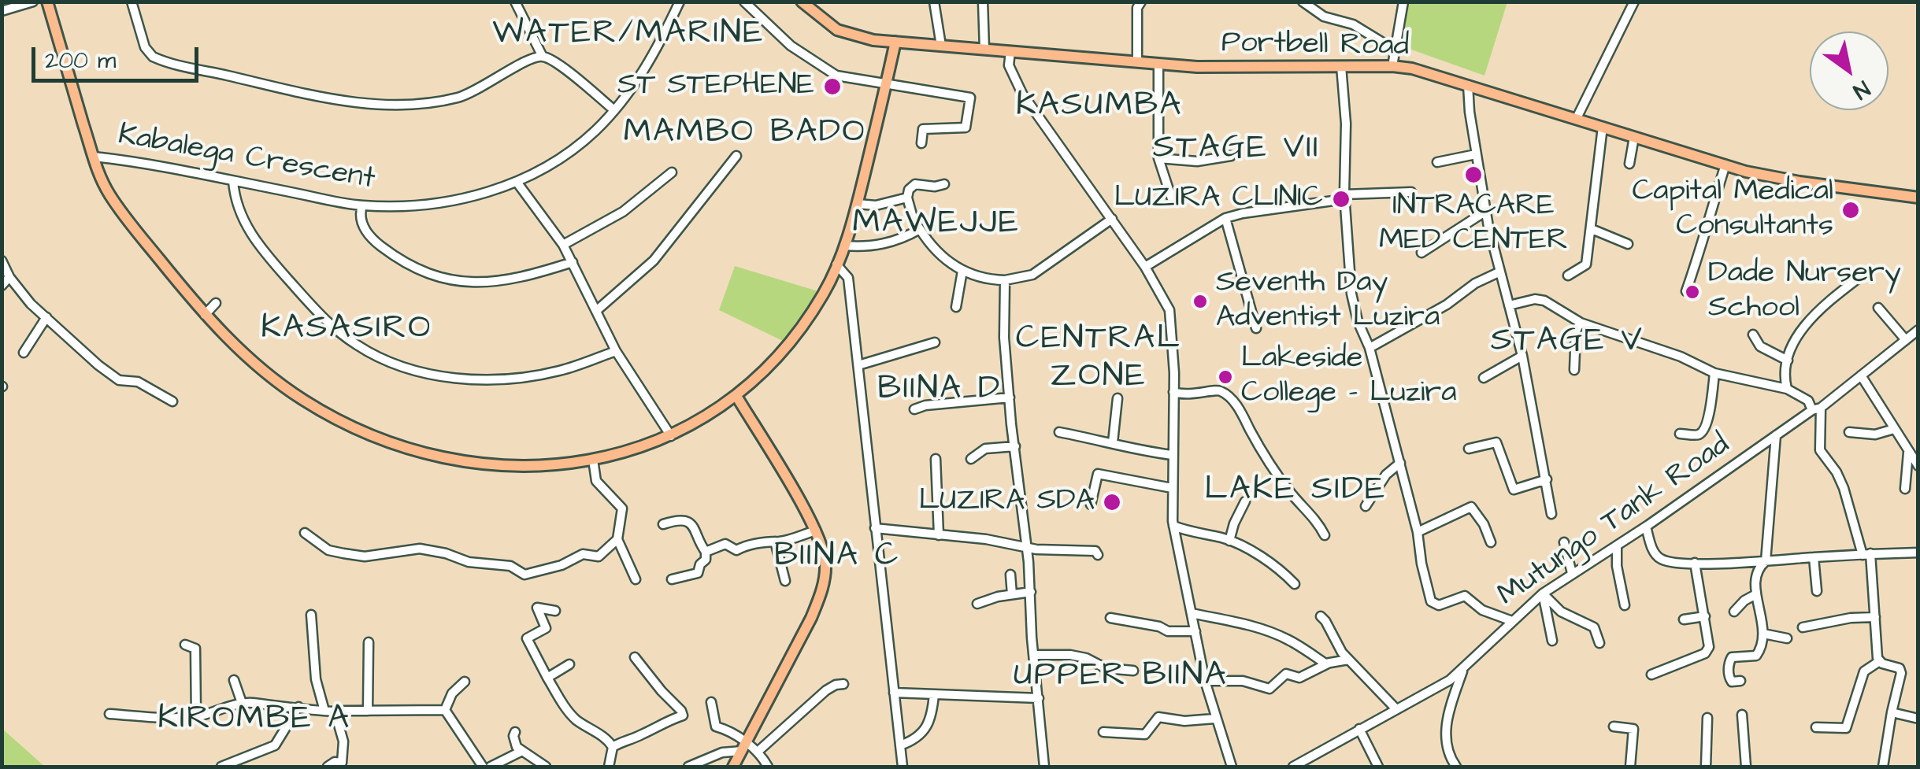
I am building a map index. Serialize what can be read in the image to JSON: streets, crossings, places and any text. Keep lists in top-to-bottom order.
{
  "streets": {
    "main road": ["Portbell Road"],
    "street": ["Kabalega Crescent", "Mutungo Tank Road"]
  },
  "districts": [
    "WATER/MARINE",
    "KASUMBA",
    "MAMBO BADO",
    "STAGE VII",
    "MAWEJJE",
    "KASASIRO",
    "CENTRAL ZONE",
    "STAGE V",
    "BIINA D",
    "LAKE SIDE",
    "BIINA C",
    "UPPER BIINA",
    "KIROMBE A"
  ],
  "places": [
    "ST STEPHENE",
    "INTRACARE MED CENTER",
    "LUZIRA CLINIC",
    "Capital Medical Consultants",
    "Dade Nursery School",
    "Seventh Day Adventist Luzira",
    "Lakeside College - Luzira",
    "LUZIRA SDA"
  ],
  "scale_bar": "200 m",
  "north": "bottom right"
}
